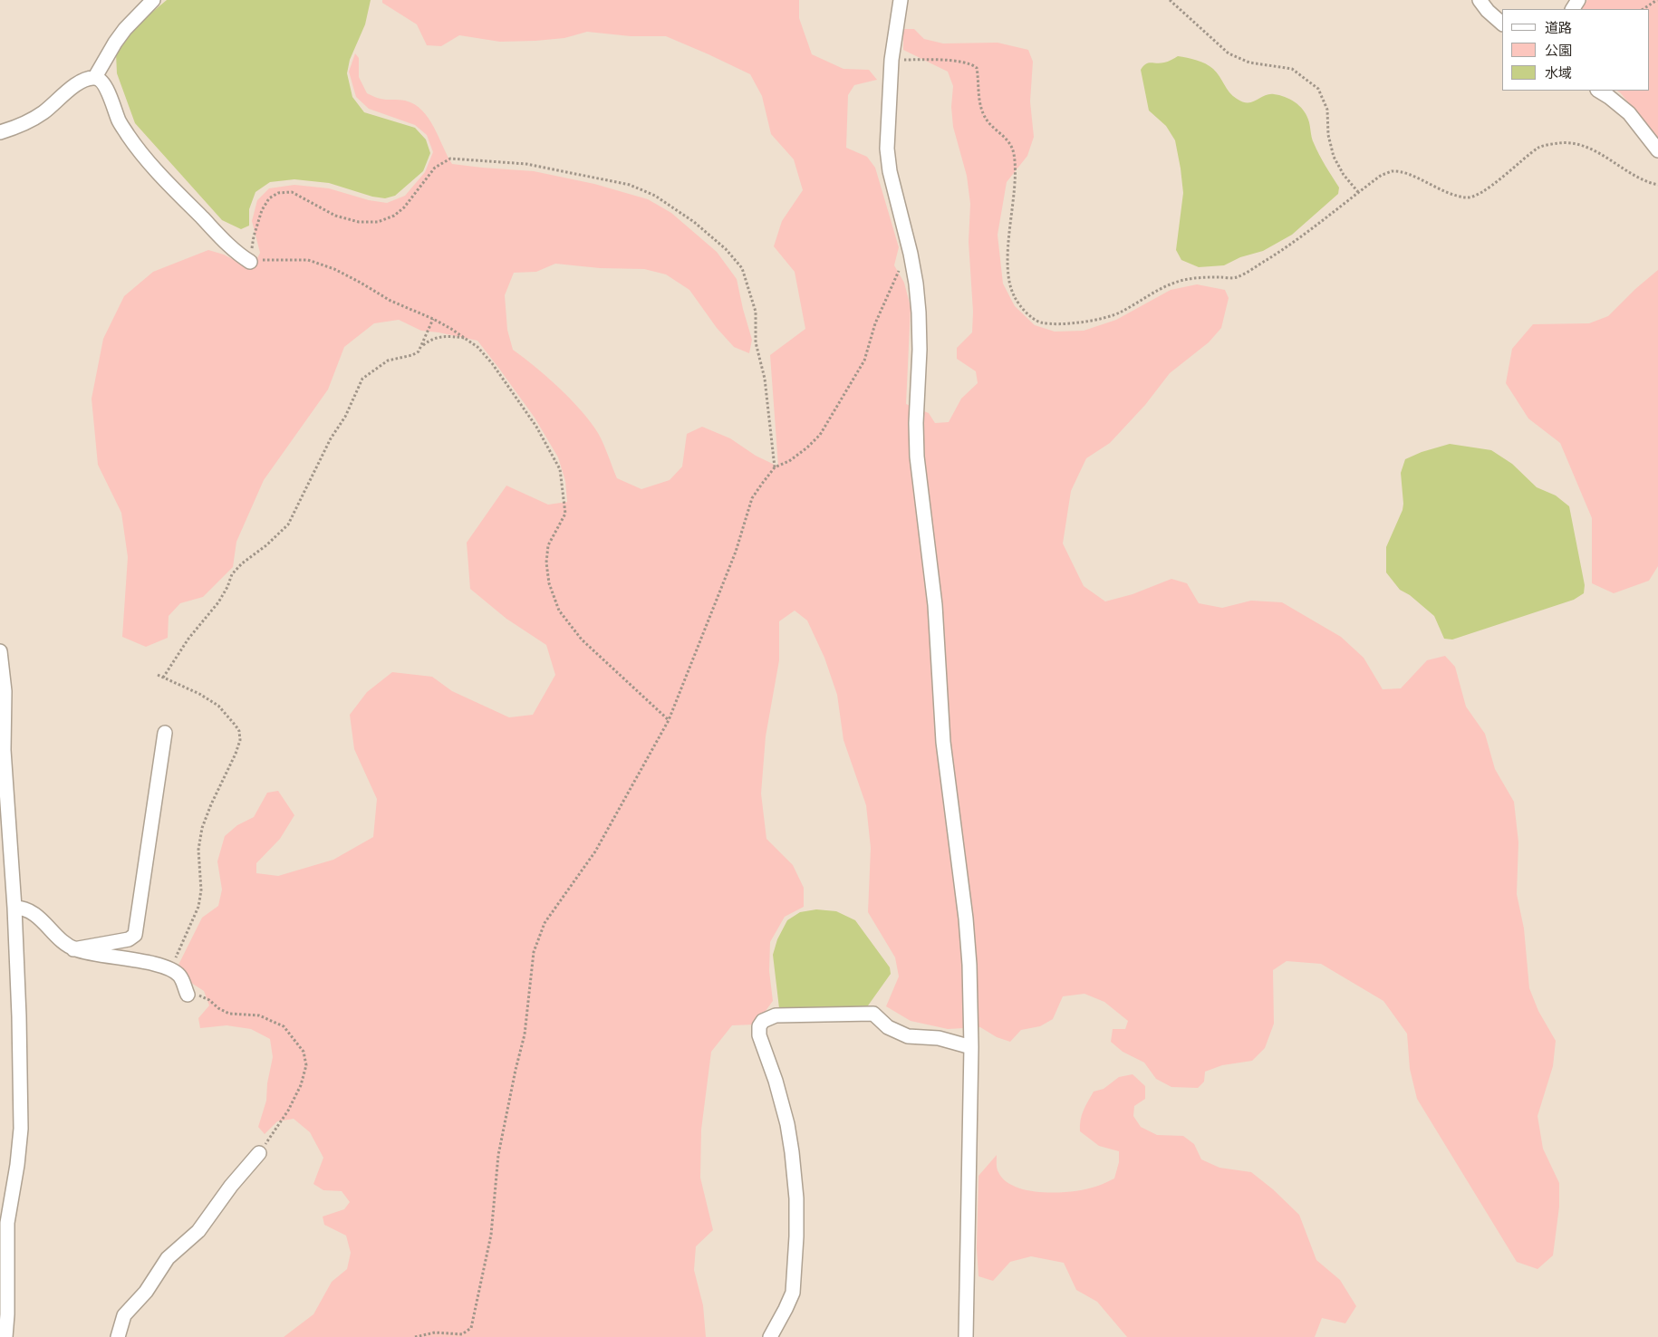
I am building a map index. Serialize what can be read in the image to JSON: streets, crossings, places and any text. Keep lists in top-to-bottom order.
{
  "legend": ["道路", "公園", "水域"]
}
